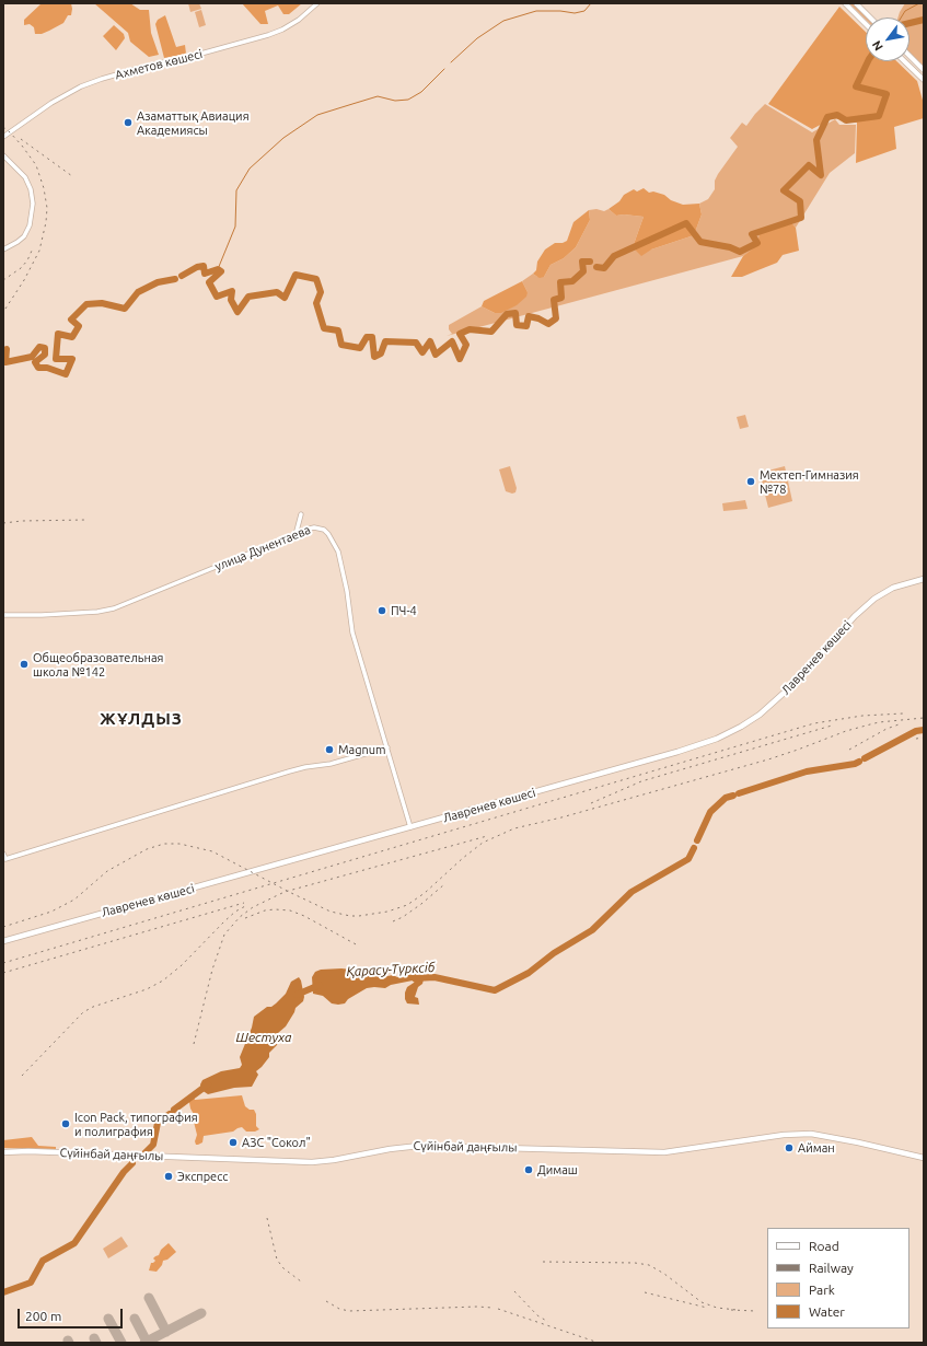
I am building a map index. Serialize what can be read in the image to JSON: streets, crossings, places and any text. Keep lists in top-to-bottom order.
{
  "streets": {
    "main road": ["Лавренев көшесі", "Сүйінбай даңғылы"],
    "street": ["Ахметов көшесі", "улица Дунентаева"]
  },
  "crossings": [
    ["улица Дунентаева", "Лавренев көшесі"]
  ],
  "districts": ["ЖҰЛДЫЗ"],
  "water": ["Қарасу-Түрксіб", "Шестуха"],
  "places": [
    "Азаматтық Авиация Академиясы",
    "Мектеп-Гимназия №78",
    "ПЧ-4",
    "Общеобразовательная школа №142",
    "Magnum",
    "Icon Pack, типография и полиграфия",
    "АЗС \"Сокол\"",
    "Айман",
    "Димаш",
    "Экспресс"
  ],
  "legend": [
    "Road",
    "Railway",
    "Park",
    "Water"
  ],
  "scale_bar": "200 m",
  "north": "bottom left"
}
